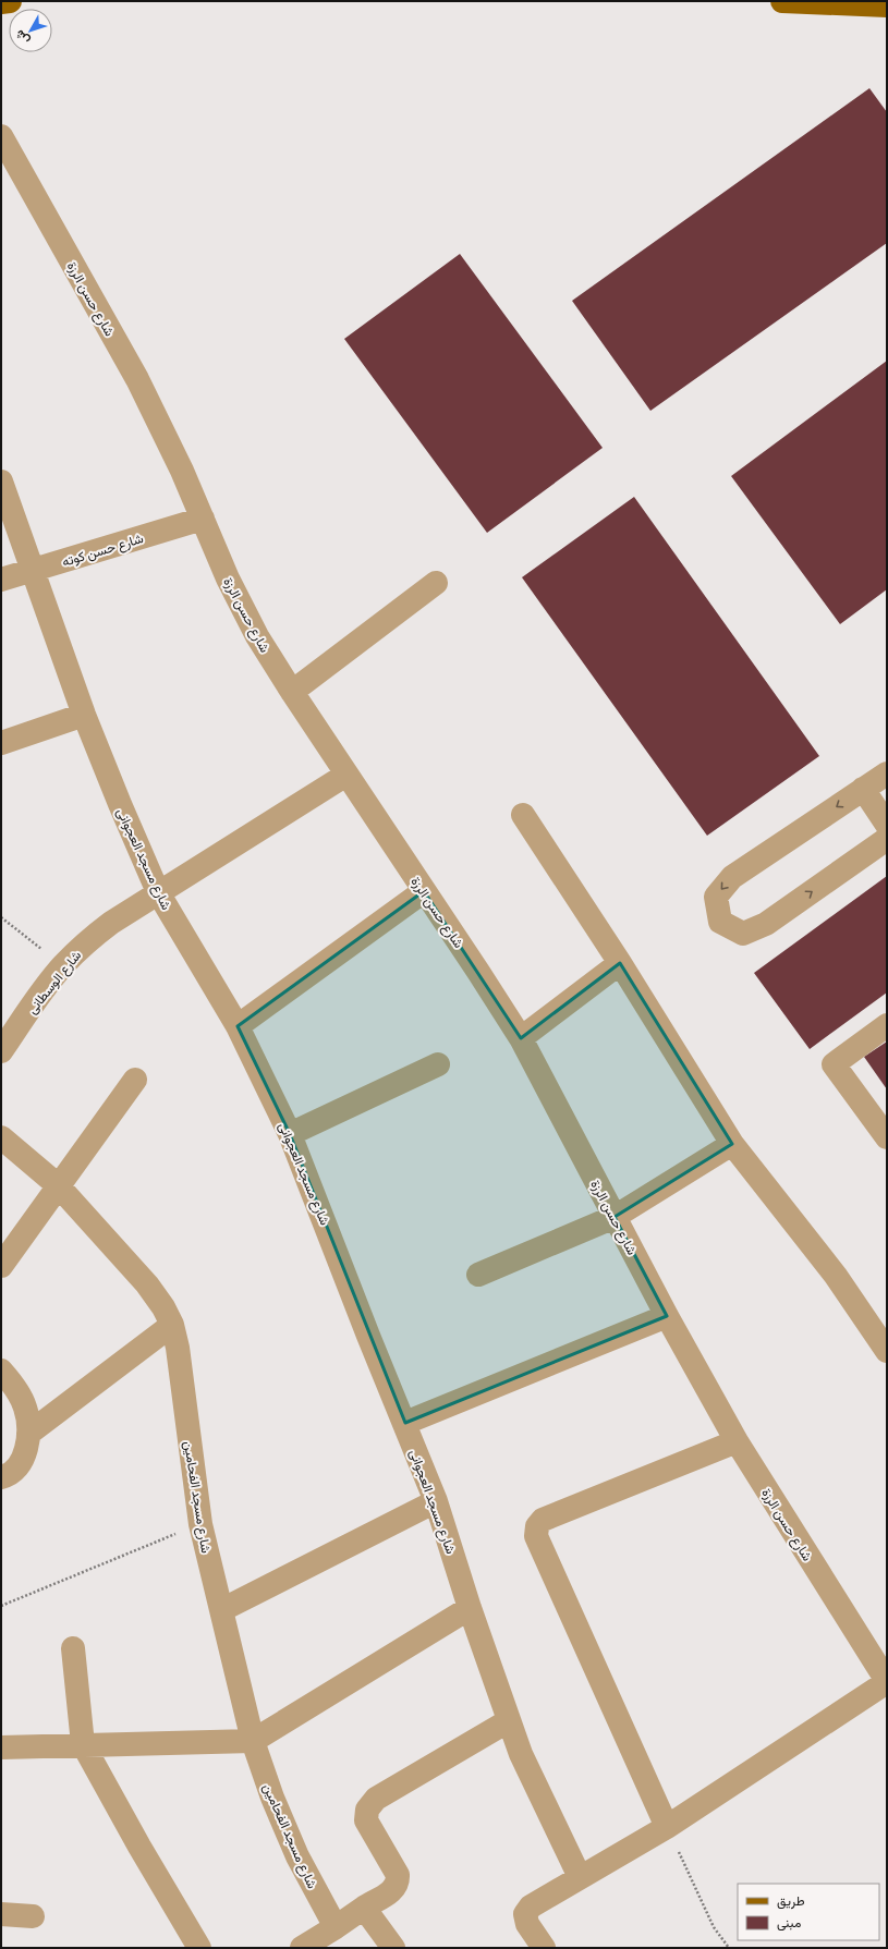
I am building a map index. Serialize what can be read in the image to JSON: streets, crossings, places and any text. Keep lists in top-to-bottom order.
{
  "streets": {
    "street": [
      "شارع حسن الرزة",
      "شارع حسن كوته",
      "شارع مسجد العجوانى",
      "شارع الوسطانى",
      "شارع مسجد الفحامين"
    ]
  },
  "crossings": [
    ["شارع حسن الرزة", "شارع حسن كوته"],
    ["شارع حسن الرزة", "شارع الوسطانى"],
    ["شارع حسن كوته", "شارع مسجد العجوانى"],
    ["شارع مسجد العجوانى", "شارع الوسطانى"]
  ],
  "legend": ["طريق", "مبنى"],
  "north": "bottom left"
}
